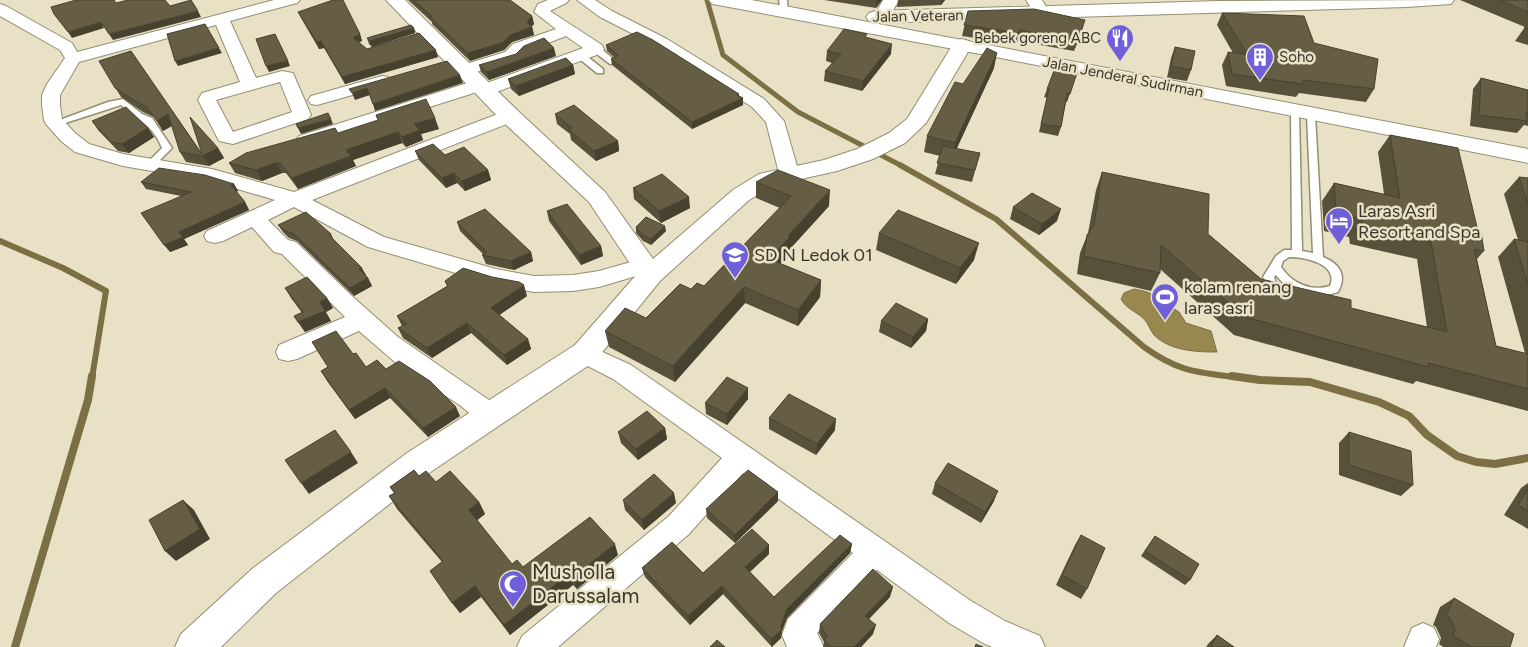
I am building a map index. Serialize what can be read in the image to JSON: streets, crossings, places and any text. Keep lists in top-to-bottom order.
{
  "streets": {
    "main road": ["Jalan Veteran", "Jalan Jenderal Sudirman"]
  },
  "crossings": [
    ["Jalan Veteran", "Jalan Jenderal Sudirman"]
  ],
  "places": {
    "restaurant": ["Bebek goreng ABC"],
    "building": ["Soho"],
    "hotel": ["Laras Asri Resort and Spa"],
    "school or university": ["SD N Ledok 01"],
    "sports": ["kolam renang laras asri"],
    "mosque": ["Musholla Darussalam"]
  }
}
